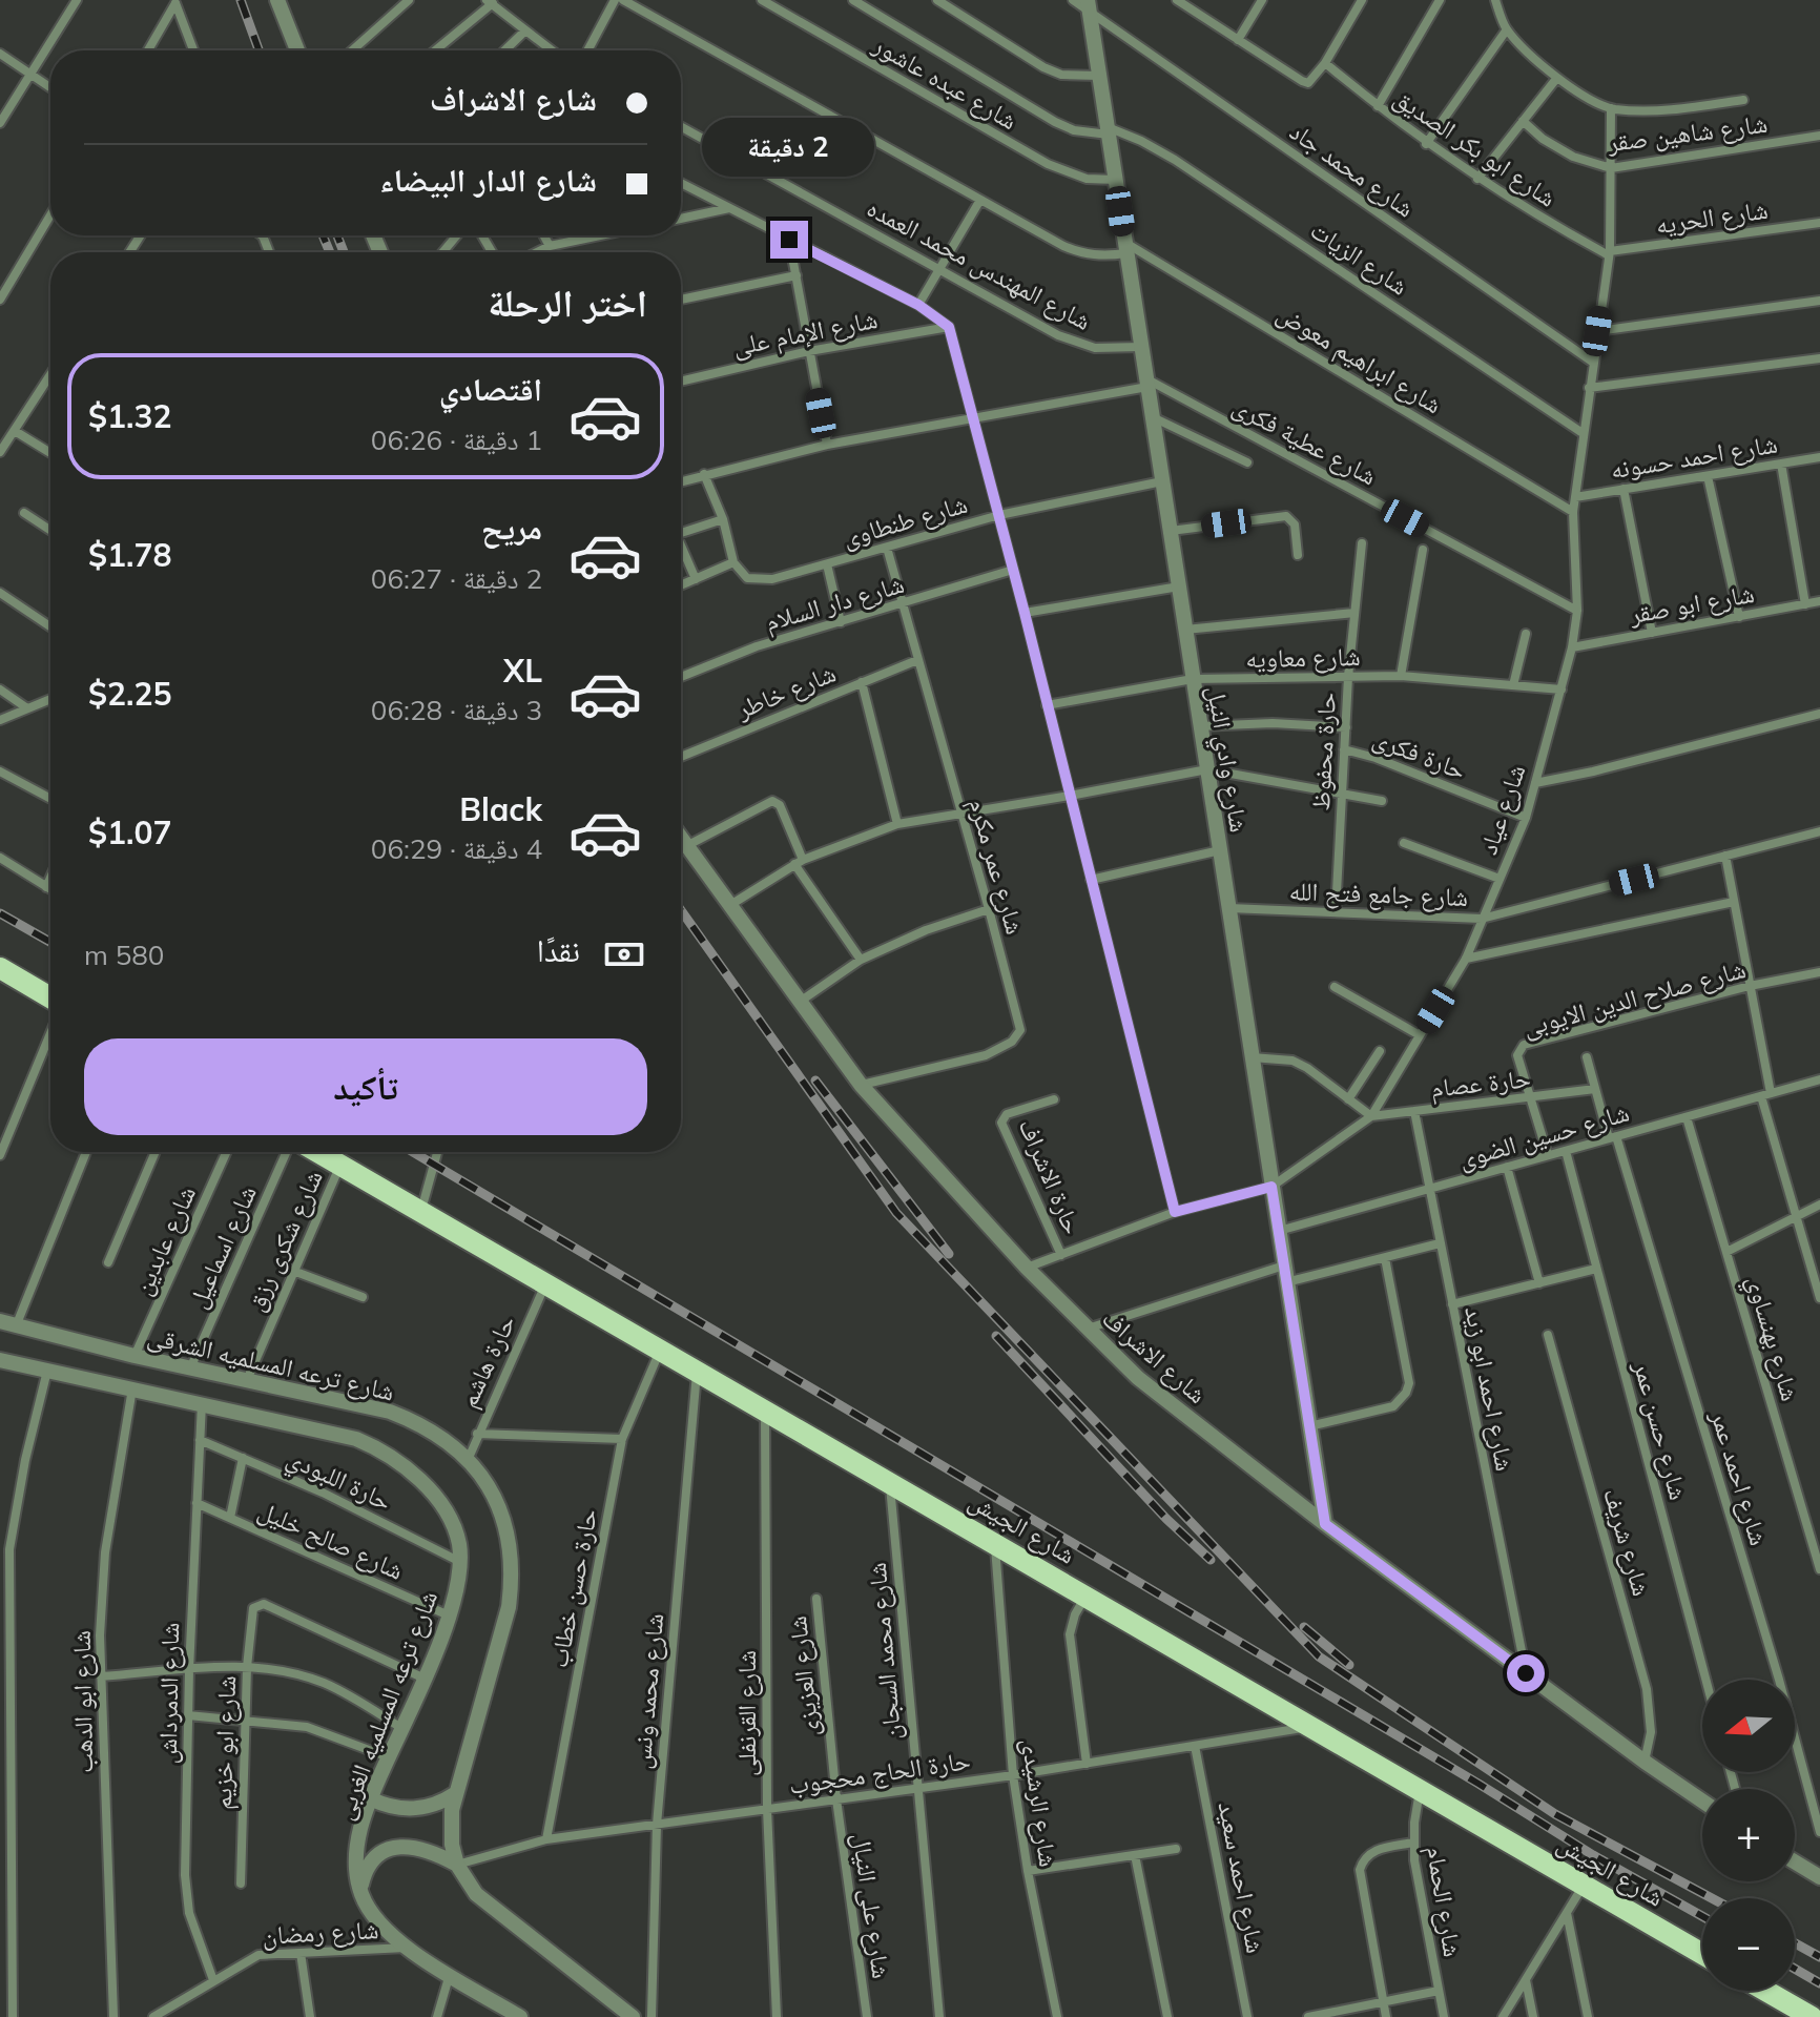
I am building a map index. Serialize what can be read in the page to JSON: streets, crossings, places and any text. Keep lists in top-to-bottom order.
{
  "streets": {
    "main road": ["شارع الجيش"],
    "street": [
      "شارع عبده عاشور",
      "شارع شاهين صقر",
      "شارع ابو بكر الصديق",
      "شارع محمد جاد",
      "شارع الحريه",
      "شارع الزيات",
      "شارع المهندس محمد العمده",
      "شارع الإمام على",
      "شارع ابراهيم معوض",
      "شارع عطية فكرى",
      "شارع احمد حسونه",
      "شارع طنطاوى",
      "شارع دار السلام",
      "شارع ابو صقر",
      "شارع معاويه",
      "شارع خاطر",
      "حارة محفوظ",
      "حارة فكرى",
      "شارع وادي النيل",
      "شارع عياد",
      "شارع عمر مكرم",
      "شارع جامع فتح الله",
      "شارع صلاح الدين الايوبى",
      "حارة عصام",
      "شارع حسين الضوى",
      "حارة الاشراف",
      "شارع عابدين",
      "شارع شكرى رزق",
      "شارع اسماعيل",
      "شارع بهنساوي",
      "شارع الاشراف",
      "حارة هاشم",
      "شارع ترعه المسلميه الشرقى",
      "شارع احمد ابو زيد",
      "شارع حسن عمر",
      "شارع احمد عمر",
      "حارة اللبودي",
      "شارع صالح خليل",
      "شارع شريف",
      "حارة حسن خطاب",
      "شارع محمد السجان",
      "شارع العزيزى",
      "شارع محمد ونس",
      "شارع الدمرداش",
      "شارع ابو الدهب",
      "شارع ترعه المسلميه الغربى",
      "شارع القرنفلى",
      "شارع ابو خزيم",
      "حارة الحاج محجوب",
      "شارع الرشيدى",
      "شارع احمد سعيد",
      "شارع الحمام",
      "شارع على النيال",
      "شارع رمضان"
    ]
  },
  "crossings": [
    ["شارع عبده عاشور", "شارع وادي النيل"],
    ["شارع شاهين صقر", "شارع عياد"],
    ["شارع ابو بكر الصديق", "شارع الحريه"],
    ["شارع ابو بكر الصديق", "شارع عياد"],
    ["شارع محمد جاد", "شارع وادي النيل"],
    ["شارع محمد جاد", "شارع عياد"],
    ["شارع الحريه", "شارع عياد"],
    ["شارع الزيات", "شارع وادي النيل"],
    ["شارع الزيات", "شارع عياد"],
    ["شارع المهندس محمد العمده", "شارع وادي النيل"],
    ["شارع ابراهيم معوض", "شارع وادي النيل"],
    ["شارع ابراهيم معوض", "شارع عياد"],
    ["شارع عطية فكرى", "شارع وادي النيل"],
    ["شارع عطية فكرى", "شارع عياد"],
    ["شارع احمد حسونه", "شارع عياد"],
    ["شارع طنطاوى", "شارع وادي النيل"],
    ["شارع طنطاوى", "شارع عمر مكرم"],
    ["شارع دار السلام", "شارع عمر مكرم"],
    ["شارع ابو صقر", "شارع عياد"],
    ["شارع معاويه", "حارة محفوظ"],
    ["شارع معاويه", "شارع وادي النيل"],
    ["شارع معاويه", "شارع عياد"],
    ["شارع خاطر", "شارع عمر مكرم"],
    ["حارة محفوظ", "حارة فكرى"],
    ["حارة محفوظ", "شارع جامع فتح الله"],
    ["حارة فكرى", "شارع عياد"],
    ["شارع وادي النيل", "شارع عياد"],
    ["شارع وادي النيل", "شارع جامع فتح الله"],
    ["شارع وادي النيل", "شارع حسين الضوى"],
    ["شارع وادي النيل", "شارع الاشراف"],
    ["شارع عياد", "شارع جامع فتح الله"],
    ["شارع عياد", "حارة عصام"],
    ["شارع عياد", "حارة الاشراف"],
    ["شارع عياد", "شارع الاشراف"],
    ["شارع عمر مكرم", "شارع الاشراف"],
    ["شارع صلاح الدين الايوبى", "حارة عصام"],
    ["شارع صلاح الدين الايوبى", "شارع حسين الضوى"],
    ["حارة عصام", "شارع احمد ابو زيد"],
    ["حارة عصام", "شارع احمد عمر"],
    ["شارع حسين الضوى", "شارع بهنساوي"],
    ["شارع حسين الضوى", "شارع احمد ابو زيد"],
    ["شارع حسين الضوى", "شارع حسن عمر"],
    ["شارع حسين الضوى", "شارع احمد عمر"],
    ["شارع عابدين", "شارع ترعه المسلميه الشرقى"],
    ["شارع شكرى رزق", "شارع ترعه المسلميه الشرقى"],
    ["شارع شكرى رزق", "شارع الجيش"],
    ["شارع اسماعيل", "شارع ترعه المسلميه الشرقى"],
    ["شارع الاشراف", "شارع احمد ابو زيد"],
    ["شارع الاشراف", "شارع شريف"],
    ["حارة هاشم", "شارع ترعه المسلميه الشرقى"],
    ["حارة هاشم", "شارع الجيش"],
    ["شارع ترعه المسلميه الشرقى", "حارة الحاج محجوب"],
    ["حارة اللبودي", "شارع الدمرداش"],
    ["حارة اللبودي", "شارع ترعه المسلميه الغربى"],
    ["شارع الجيش", "حارة حسن خطاب"],
    ["شارع الجيش", "شارع محمد السجان"],
    ["شارع الجيش", "شارع محمد ونس"],
    ["شارع الجيش", "شارع القرنفلى"],
    ["شارع الجيش", "حارة الحاج محجوب"],
    ["شارع الجيش", "شارع الرشيدى"],
    ["شارع الجيش", "شارع الحمام"],
    ["شارع صالح خليل", "شارع الدمرداش"],
    ["شارع صالح خليل", "شارع ترعه المسلميه الغربى"],
    ["حارة حسن خطاب", "حارة الحاج محجوب"],
    ["شارع محمد السجان", "حارة الحاج محجوب"],
    ["شارع العزيزى", "حارة الحاج محجوب"],
    ["شارع العزيزى", "شارع على النيال"],
    ["شارع محمد ونس", "حارة الحاج محجوب"],
    ["شارع الدمرداش", "شارع ترعه المسلميه الغربى"],
    ["شارع الدمرداش", "شارع رمضان"],
    ["شارع ابو الدهب", "شارع ترعه المسلميه الغربى"],
    ["شارع ترعه المسلميه الغربى", "شارع ابو خزيم"],
    ["شارع القرنفلى", "حارة الحاج محجوب"],
    ["حارة الحاج محجوب", "شارع الرشيدى"],
    ["حارة الحاج محجوب", "شارع احمد سعيد"],
    ["حارة الحاج محجوب", "شارع على النيال"]
  ],
  "north": "left",
  "page": {
    "banner": ["شارع الاشراف", "شارع الدار البيضاء"],
    "bubble": "2 دقيقة",
    "heading": "اختر الرحلة",
    "list": [
      {
        "name": "اقتصادي",
        "note": "1 دقيقة · 06:26",
        "value": "$1.32"
      },
      {
        "name": "مريح",
        "note": "2 دقيقة · 06:27",
        "value": "$1.78"
      },
      {
        "name": "XL",
        "note": "3 دقيقة · 06:28",
        "value": "$2.25"
      },
      {
        "name": "Black",
        "note": "4 دقيقة · 06:29",
        "value": "$1.07"
      }
    ],
    "pay": ["نقدًا", "580 m"],
    "buttons": "تأكيد",
    "map_buttons": ["+", "−"]
  }
}
